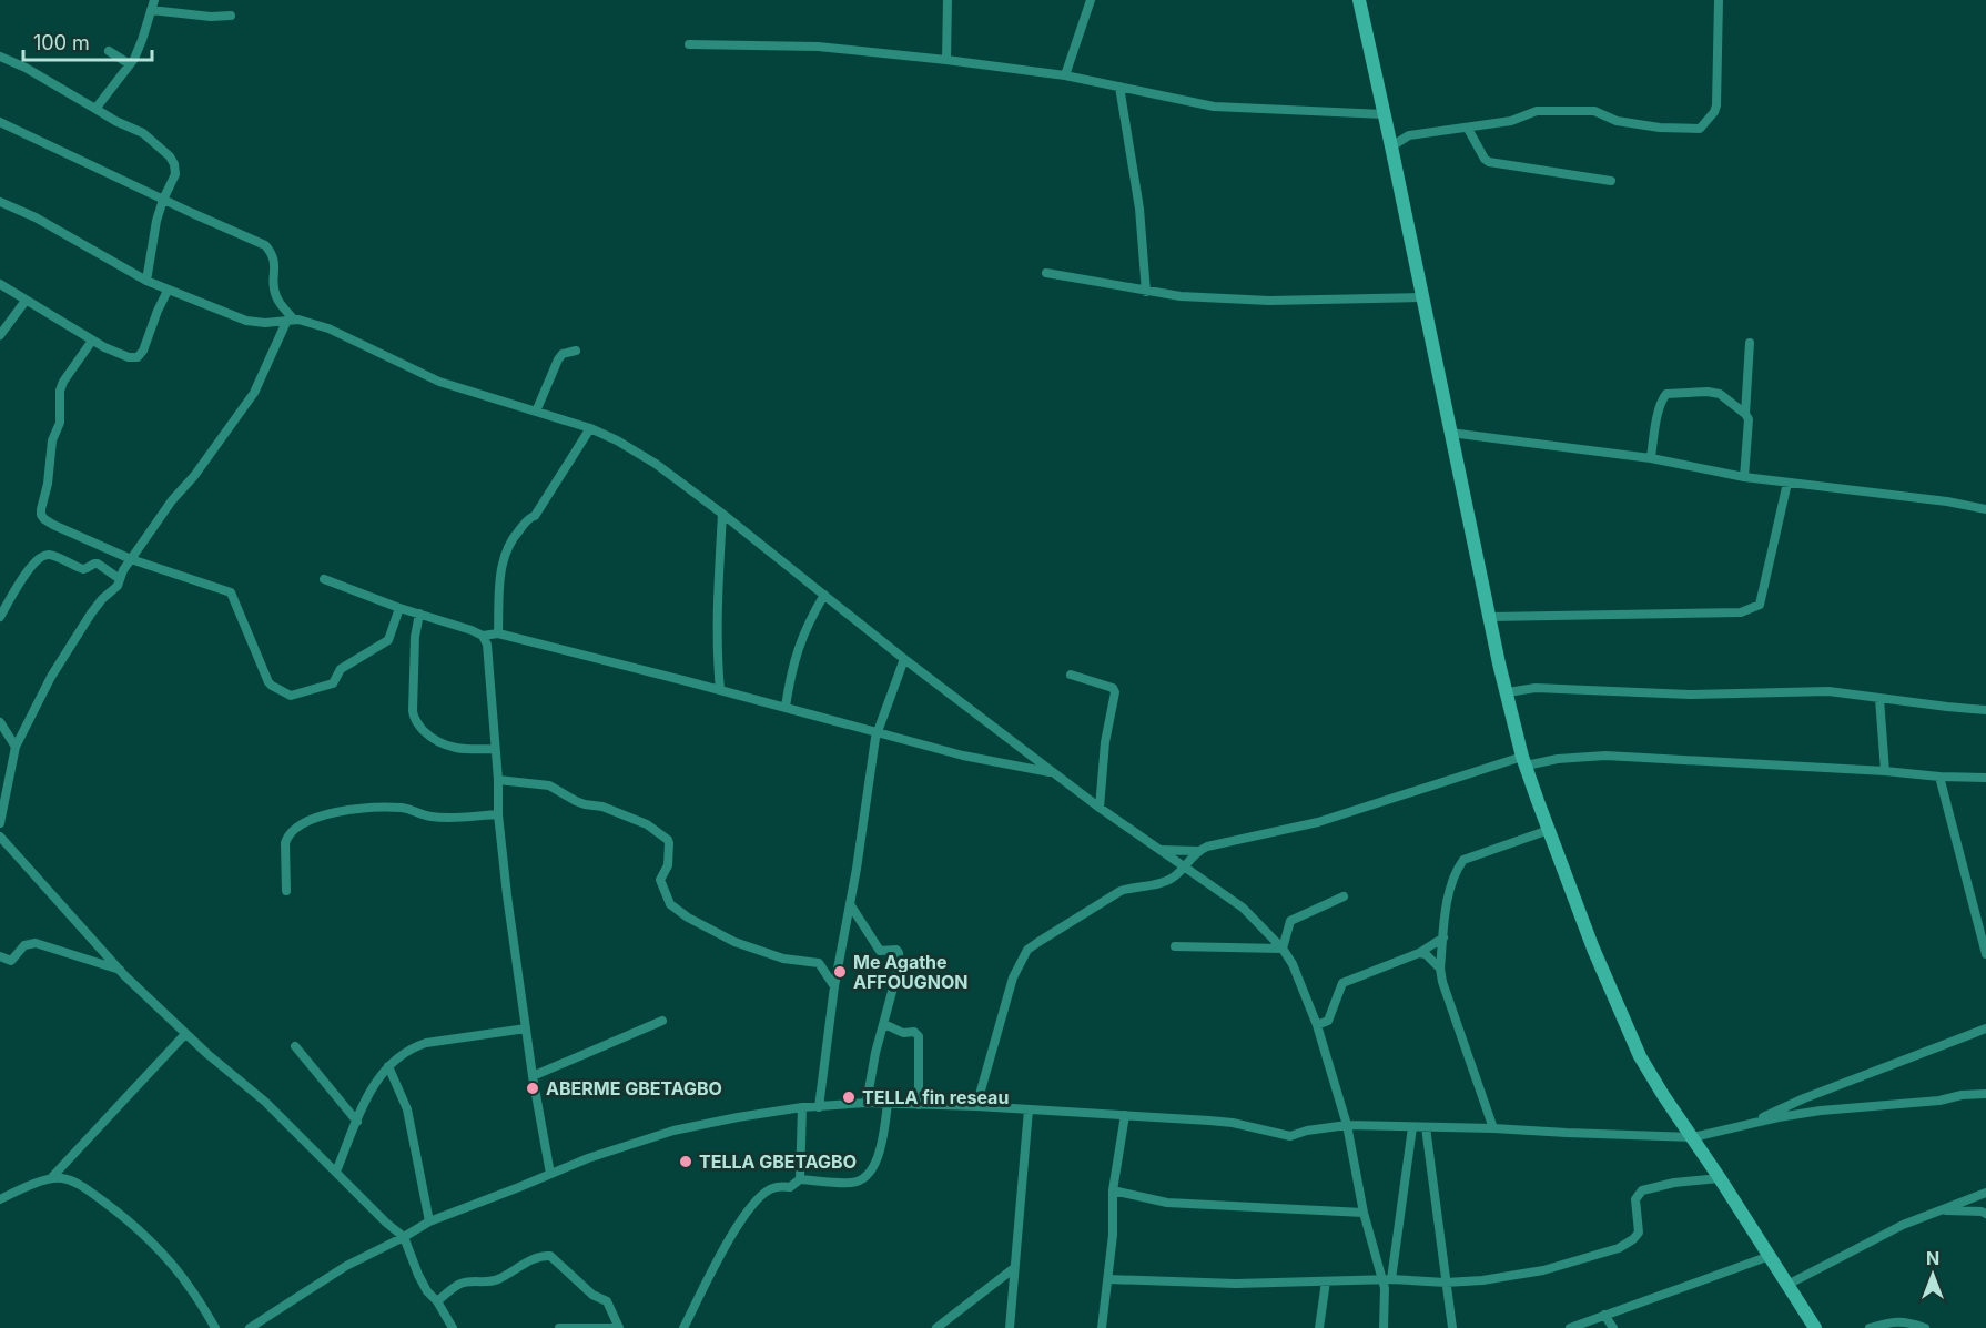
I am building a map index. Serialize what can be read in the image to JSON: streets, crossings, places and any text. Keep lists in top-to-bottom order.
{
  "places": [
    "Me Agathe AFFOUGNON",
    "ABERME GBETAGBO",
    "TELLA fin reseau",
    "TELLA GBETAGBO"
  ],
  "scale_bar": "100 m",
  "north": "top"
}
